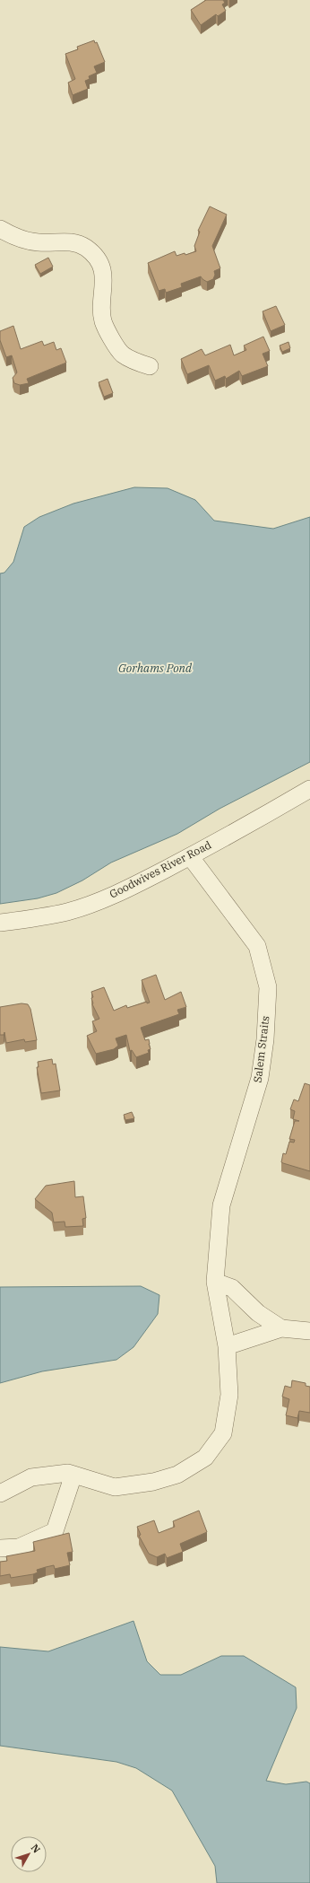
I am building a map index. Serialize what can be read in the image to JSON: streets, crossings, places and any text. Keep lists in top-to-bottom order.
{
  "streets": {
    "street": ["Goodwives River Road", "Salem Straits"]
  },
  "crossings": [
    ["Goodwives River Road", "Salem Straits"]
  ],
  "water": ["Gorhams Pond"],
  "north": "top right"
}
